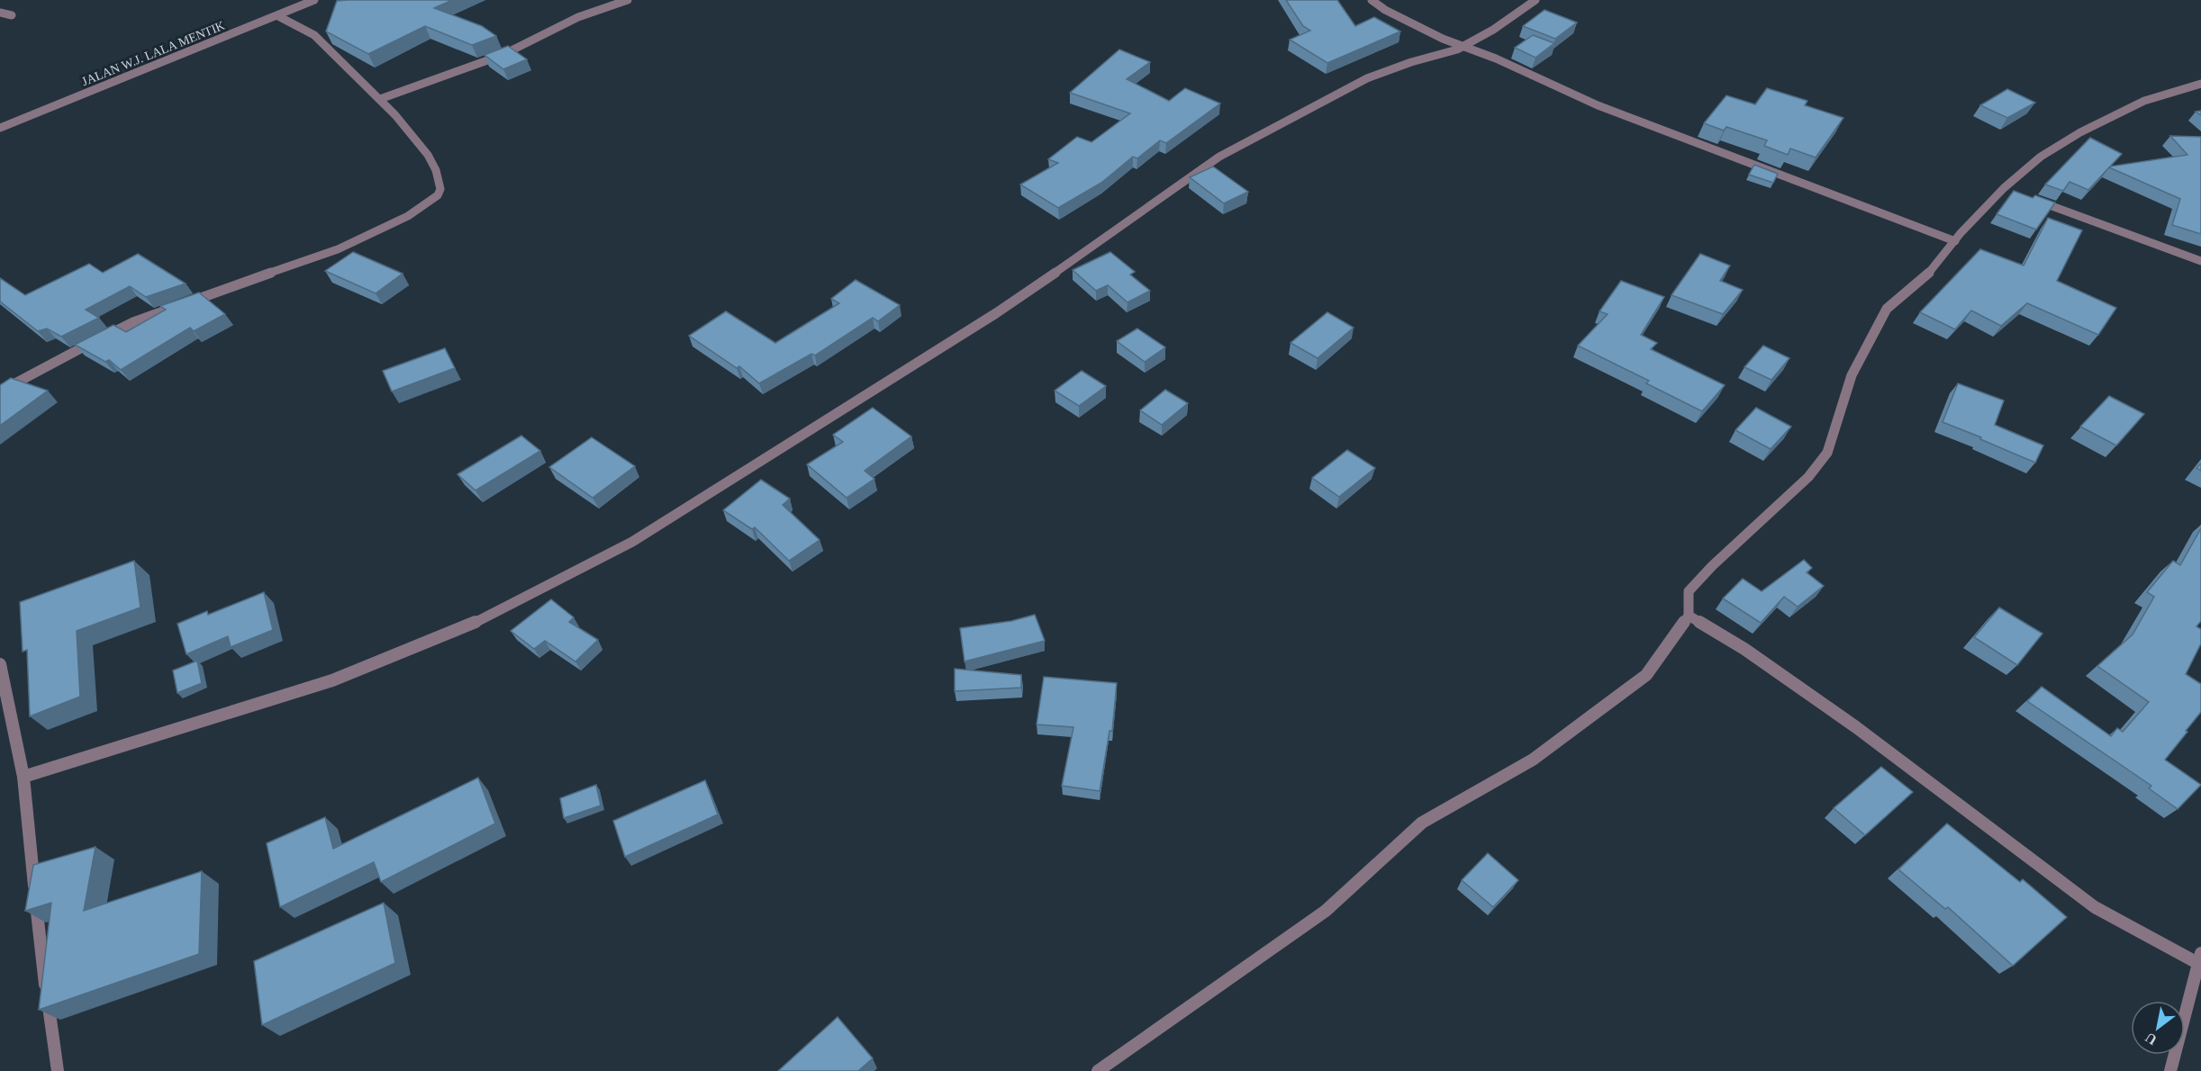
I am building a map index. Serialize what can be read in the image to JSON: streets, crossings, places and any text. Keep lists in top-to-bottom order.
{
  "streets": {
    "street": ["JALAN W.J. LALA MENTIK"]
  },
  "north": "bottom left"
}
